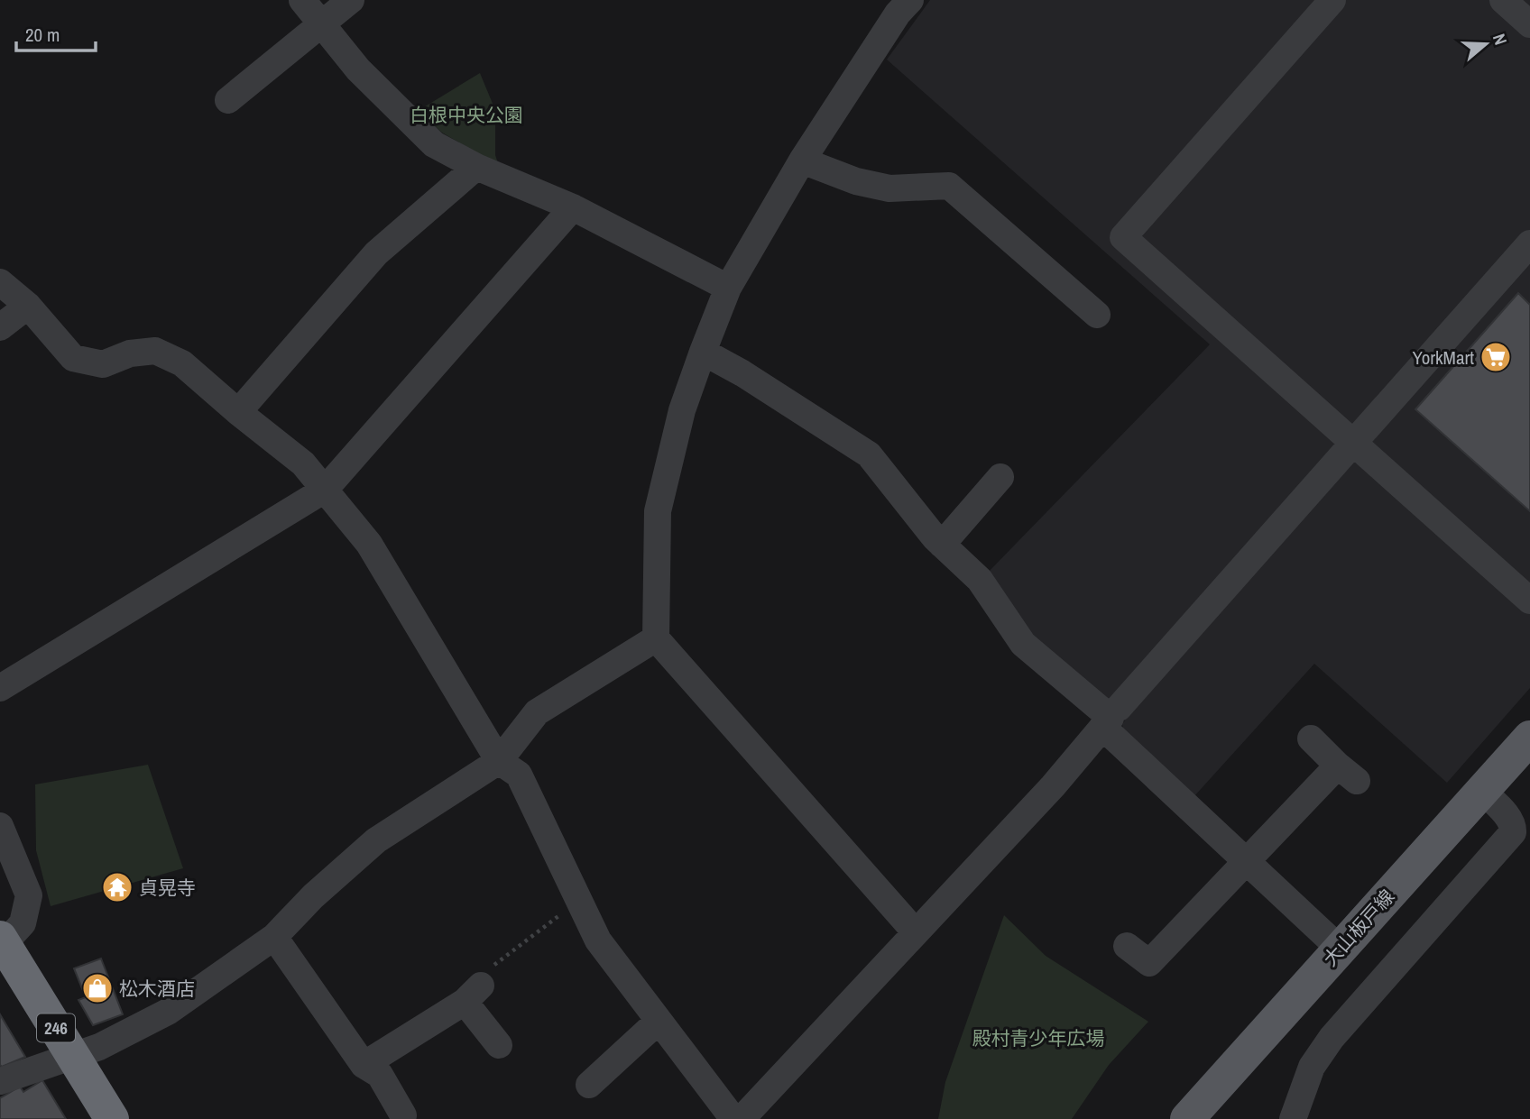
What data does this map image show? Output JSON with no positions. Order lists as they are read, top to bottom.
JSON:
{
  "streets": {
    "highway": ["246"],
    "main road": ["大山板戸線"]
  },
  "parks": ["白根中央公園", "殿村青少年広場"],
  "places": {
    "supermarket": ["YorkMart"],
    "temple": ["貞晃寺"],
    "shop": ["松木酒店"]
  },
  "scale_bar": "20 m",
  "north": "right"
}
